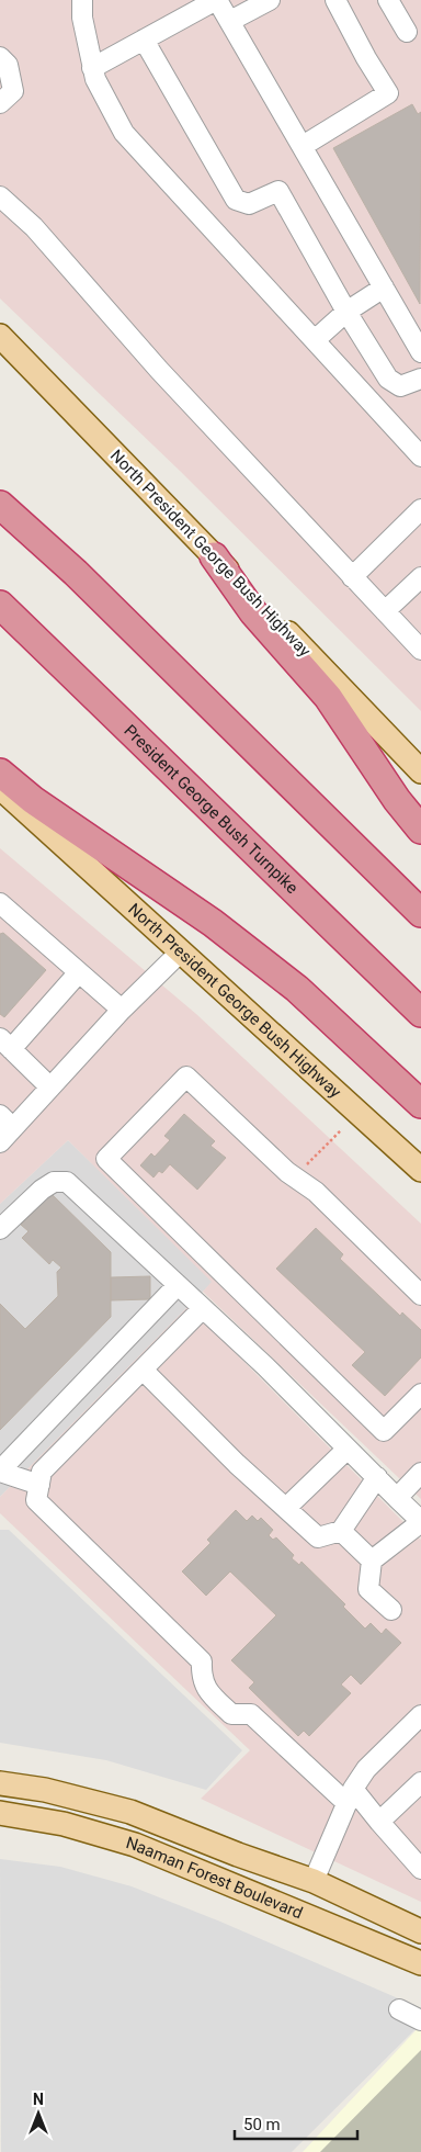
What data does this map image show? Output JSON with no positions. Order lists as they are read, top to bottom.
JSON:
{
  "streets": {
    "highway": ["President George Bush Turnpike"],
    "main road": ["North President George Bush Highway", "Naaman Forest Boulevard"]
  },
  "scale_bar": "50 m",
  "north": "top"
}
